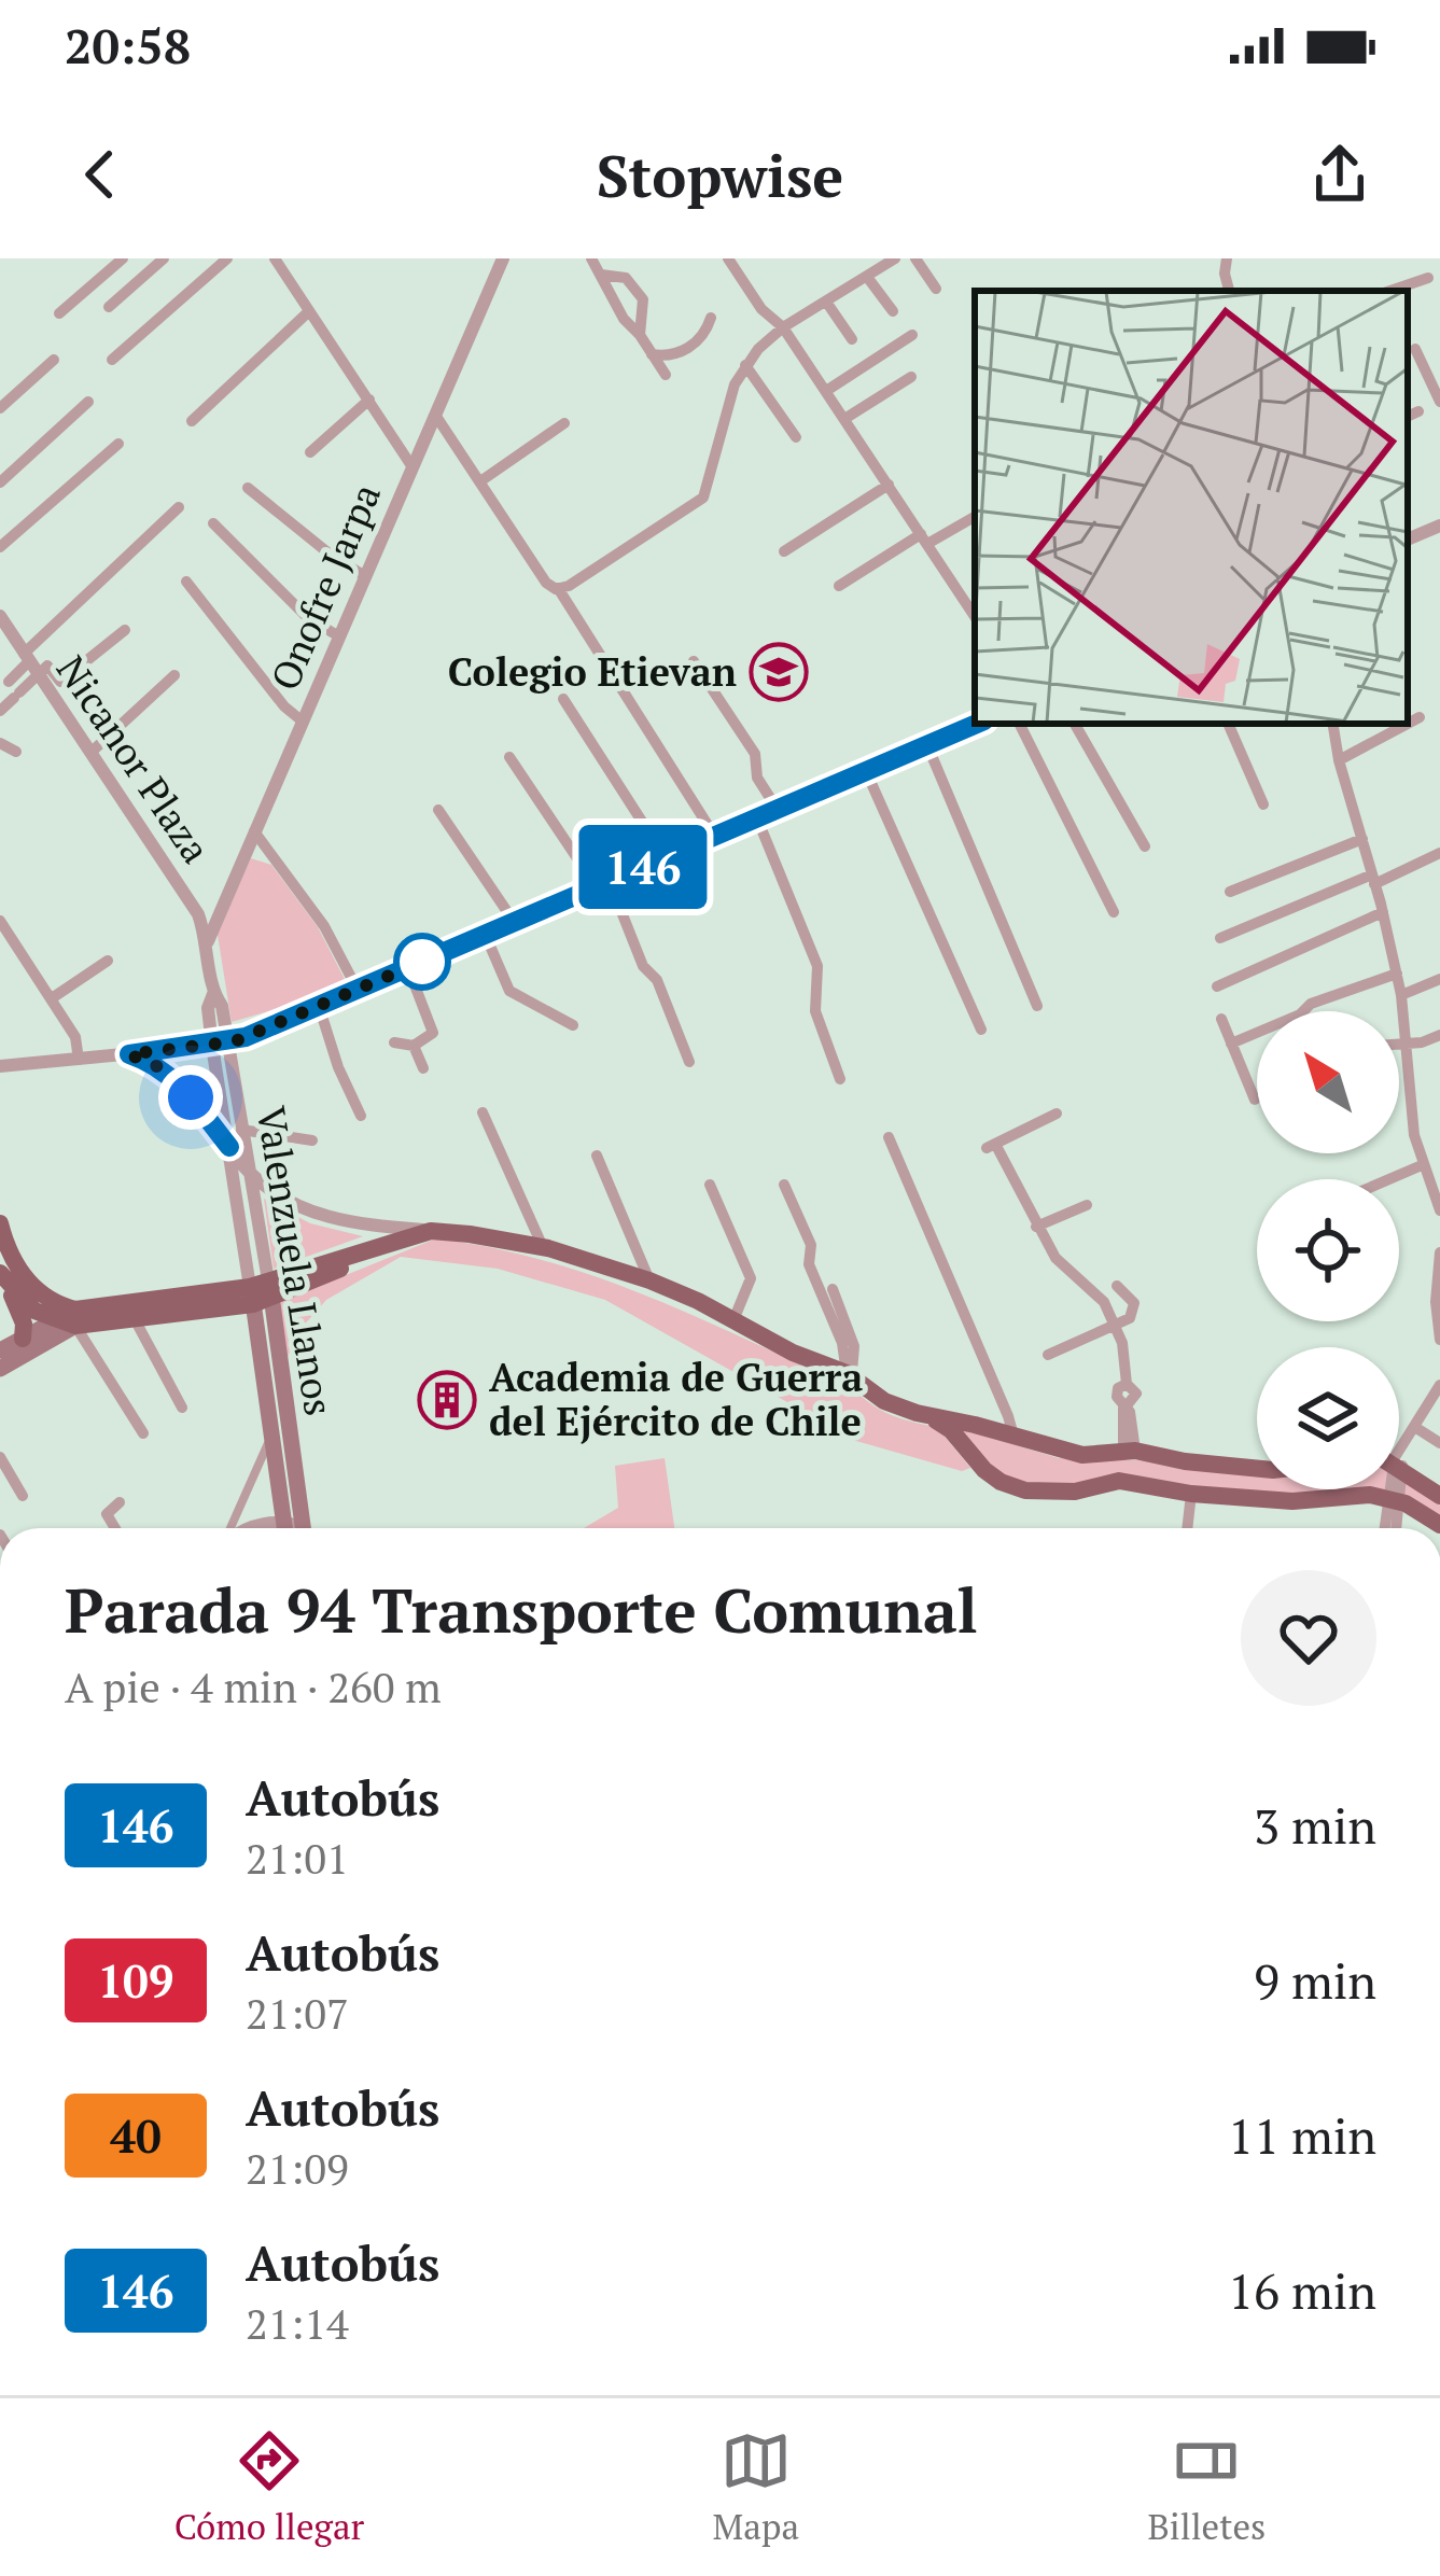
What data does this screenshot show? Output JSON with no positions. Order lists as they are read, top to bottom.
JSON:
{
  "streets": {
    "main road": ["Valenzuela Llanos"],
    "street": ["Onofre Jarpa", "Nicanor Plaza"]
  },
  "crossings": [
    ["Onofre Jarpa", "Nicanor Plaza"],
    ["Onofre Jarpa", "Valenzuela Llanos"],
    ["Nicanor Plaza", "Valenzuela Llanos"]
  ],
  "places": {
    "school or university": ["Colegio Etievan"],
    "building": ["Academia de Guerra del Ejército de Chile"]
  },
  "lines": ["bus line 146"],
  "north": "top left",
  "page": {
    "status": "20:58",
    "header": "Stopwise",
    "on_map": "146",
    "heading": ["Parada 94 Transporte Comunal", "A pie · 4 min · 260 m"],
    "list": [
      {
        "mark": "146",
        "name": "Autobús",
        "note": "21:01",
        "value": "3 min"
      },
      {
        "mark": "109",
        "name": "Autobús",
        "note": "21:07",
        "value": "9 min"
      },
      {
        "mark": "40",
        "name": "Autobús",
        "note": "21:09",
        "value": "11 min"
      },
      {
        "mark": "146",
        "name": "Autobús",
        "note": "21:14",
        "value": "16 min"
      }
    ],
    "tabs": ["Cómo llegar", "Mapa", "Billetes"]
  }
}
